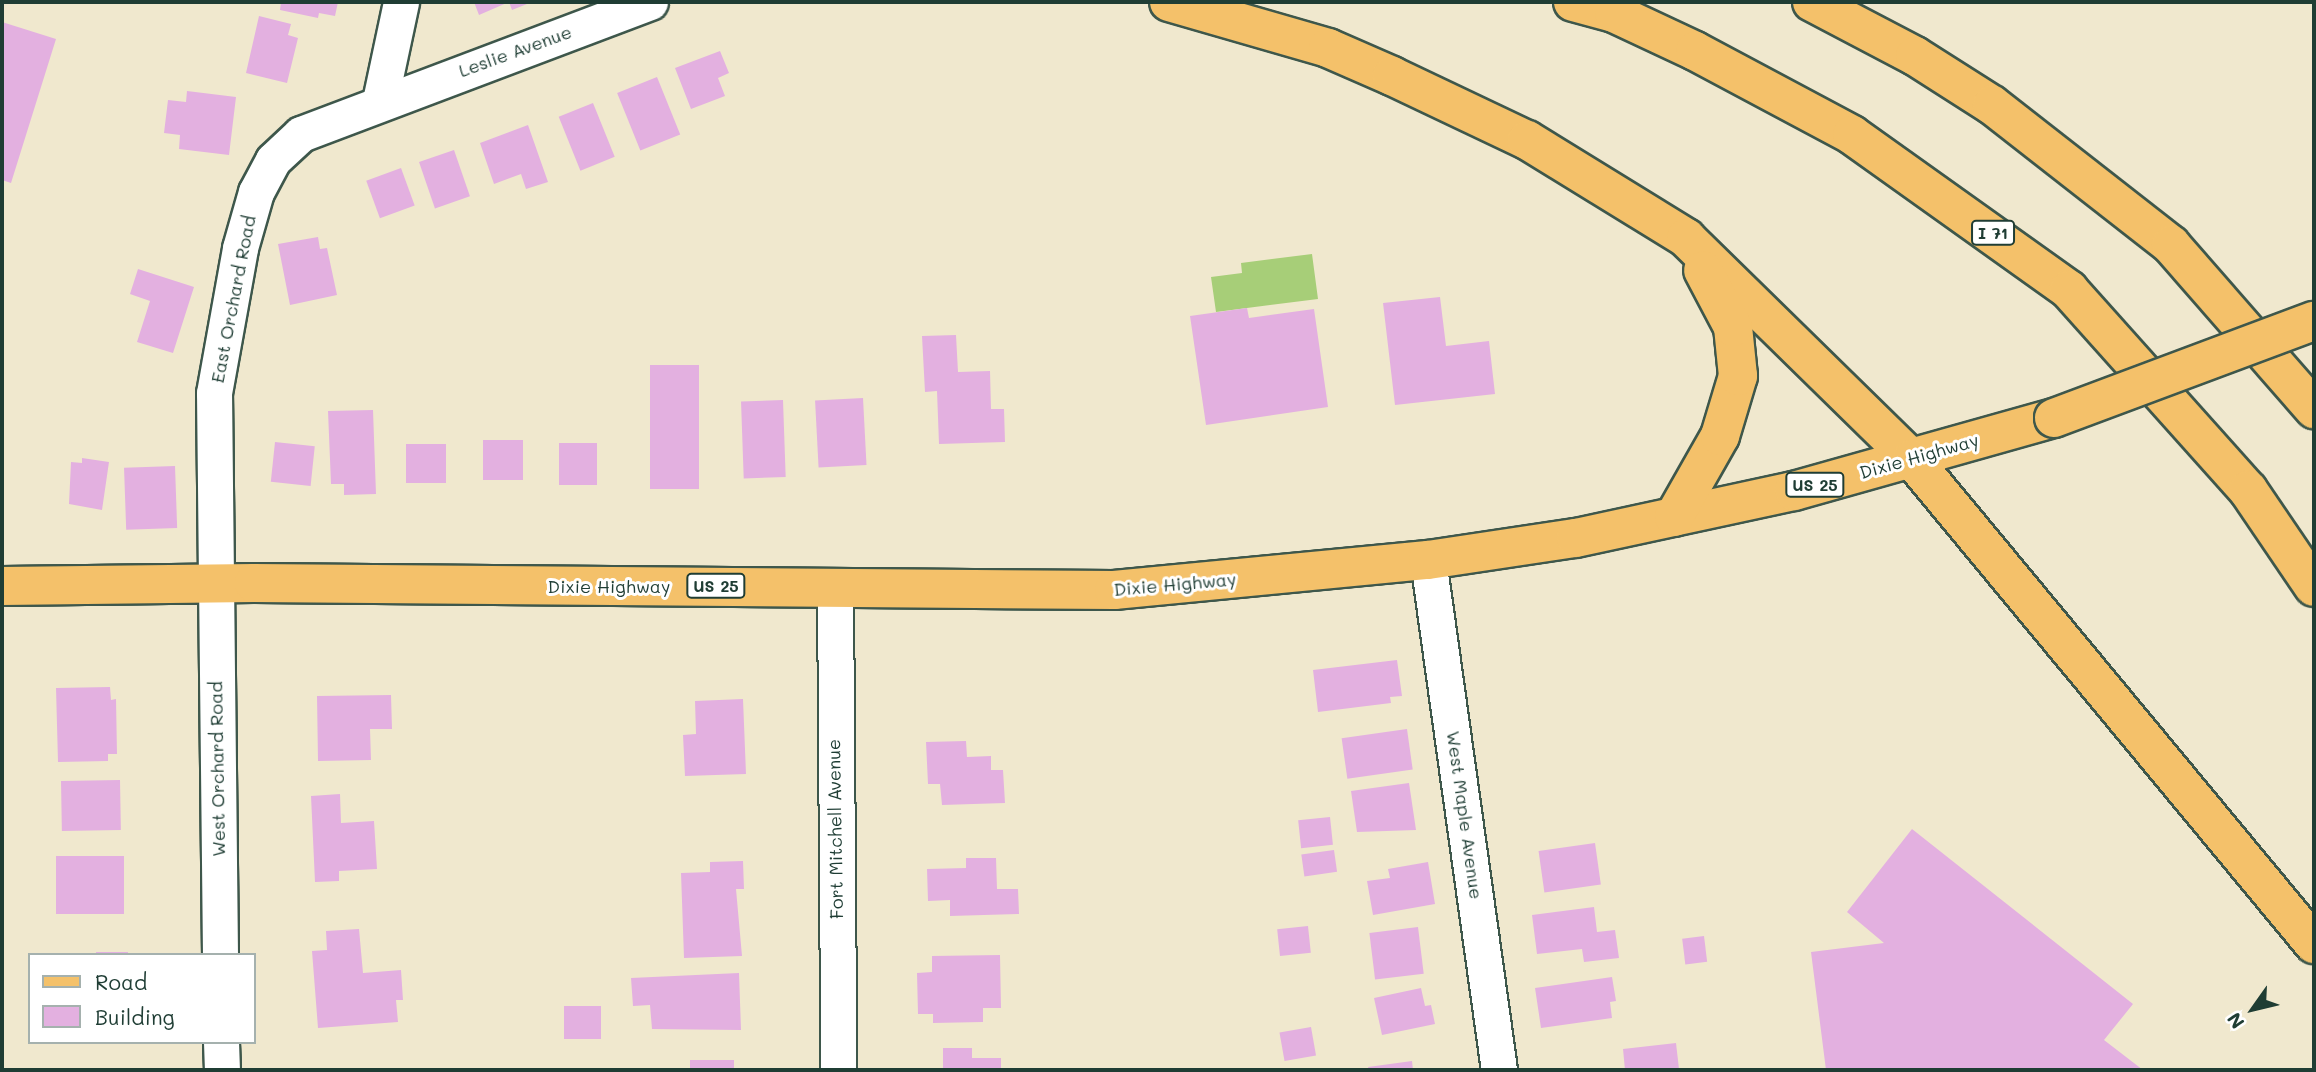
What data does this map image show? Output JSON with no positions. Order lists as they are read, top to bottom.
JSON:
{
  "streets": {
    "main road": ["I 71", "Dixie Highway", "US 25"],
    "street": [
      "Leslie Avenue",
      "East Orchard Road",
      "West Orchard Road",
      "West Maple Avenue",
      "Fort Mitchell Avenue"
    ]
  },
  "crossings": [
    ["Leslie Avenue", "East Orchard Road"],
    ["East Orchard Road", "Dixie Highway"],
    ["East Orchard Road", "West Orchard Road"],
    ["Dixie Highway", "West Orchard Road"],
    ["Dixie Highway", "West Maple Avenue"],
    ["Dixie Highway", "Fort Mitchell Avenue"]
  ],
  "legend": ["Road", "Building"],
  "north": "bottom left"
}
